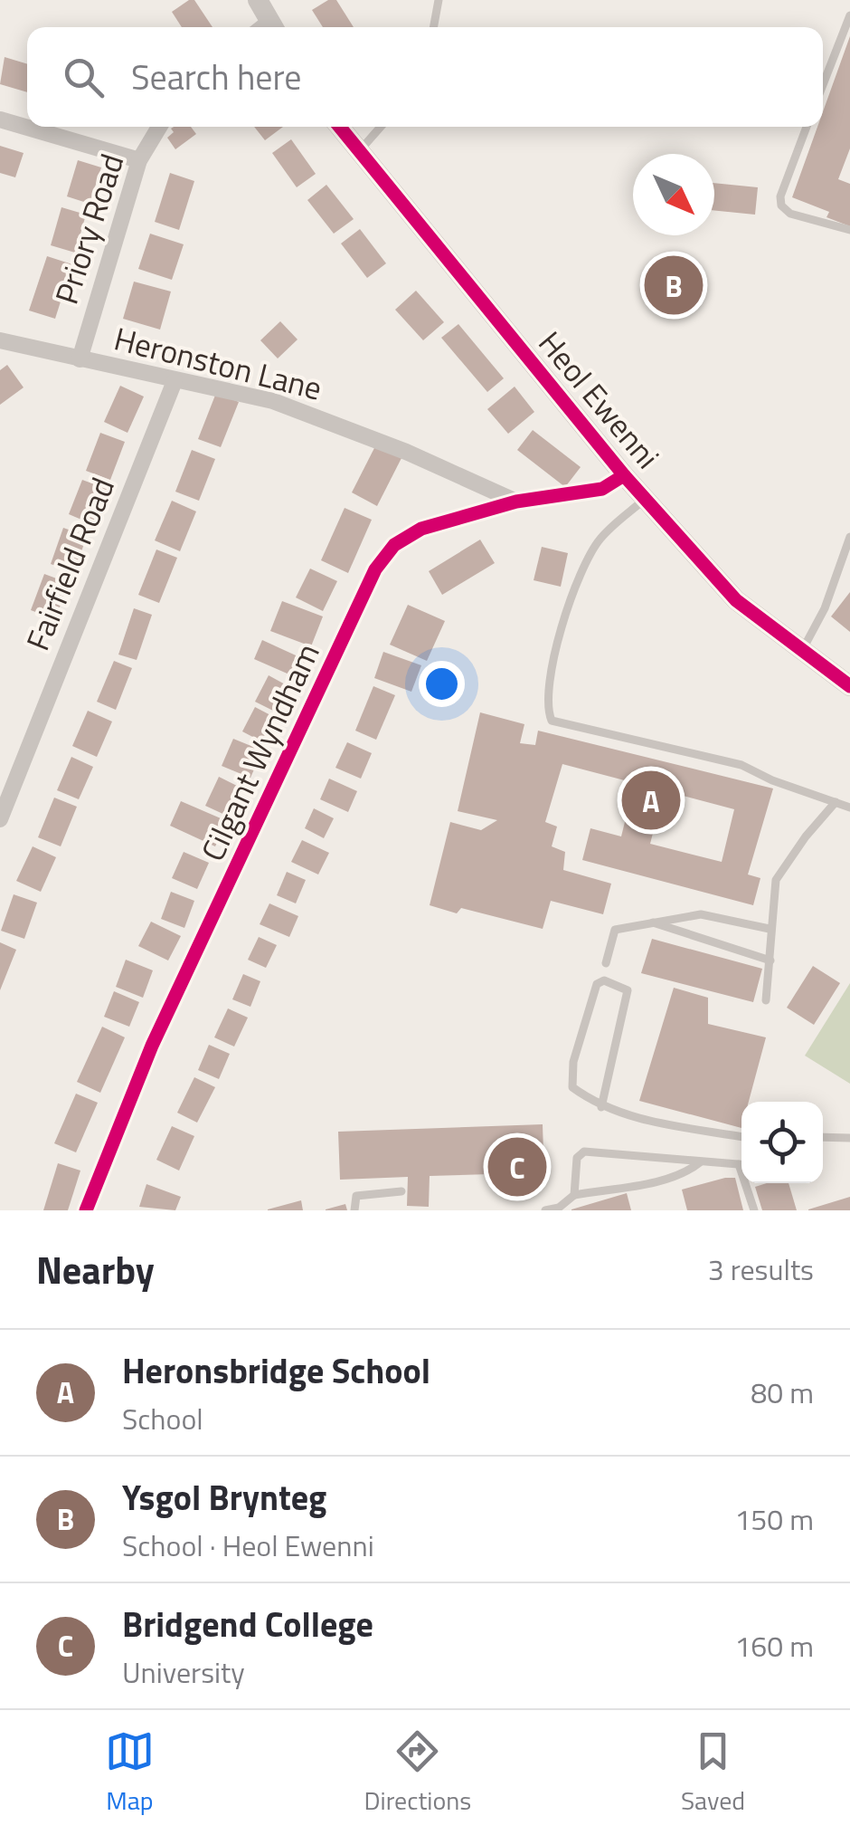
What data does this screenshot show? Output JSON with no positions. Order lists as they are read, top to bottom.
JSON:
{
  "streets": {
    "street": [
      "Priory Road",
      "Heronston Lane",
      "Heol Ewenni",
      "Fairfield Road",
      "Cilgant Wyndham"
    ]
  },
  "crossings": [
    ["Priory Road", "Heronston Lane"],
    ["Heronston Lane", "Fairfield Road"],
    ["Heronston Lane", "Cilgant Wyndham"],
    ["Heol Ewenni", "Cilgant Wyndham"]
  ],
  "north": "bottom right",
  "page": {
    "search": "Search here",
    "pins": ["B", "A", "C"],
    "heading": ["Nearby", "3 results"],
    "list": [
      {
        "mark": "A",
        "name": "Heronsbridge School",
        "note": "School",
        "value": "80 m"
      },
      {
        "mark": "B",
        "name": "Ysgol Brynteg",
        "note": "School · Heol Ewenni",
        "value": "150 m"
      },
      {
        "mark": "C",
        "name": "Bridgend College",
        "note": "University",
        "value": "160 m"
      }
    ],
    "nav": ["Map", "Directions", "Saved"]
  }
}
